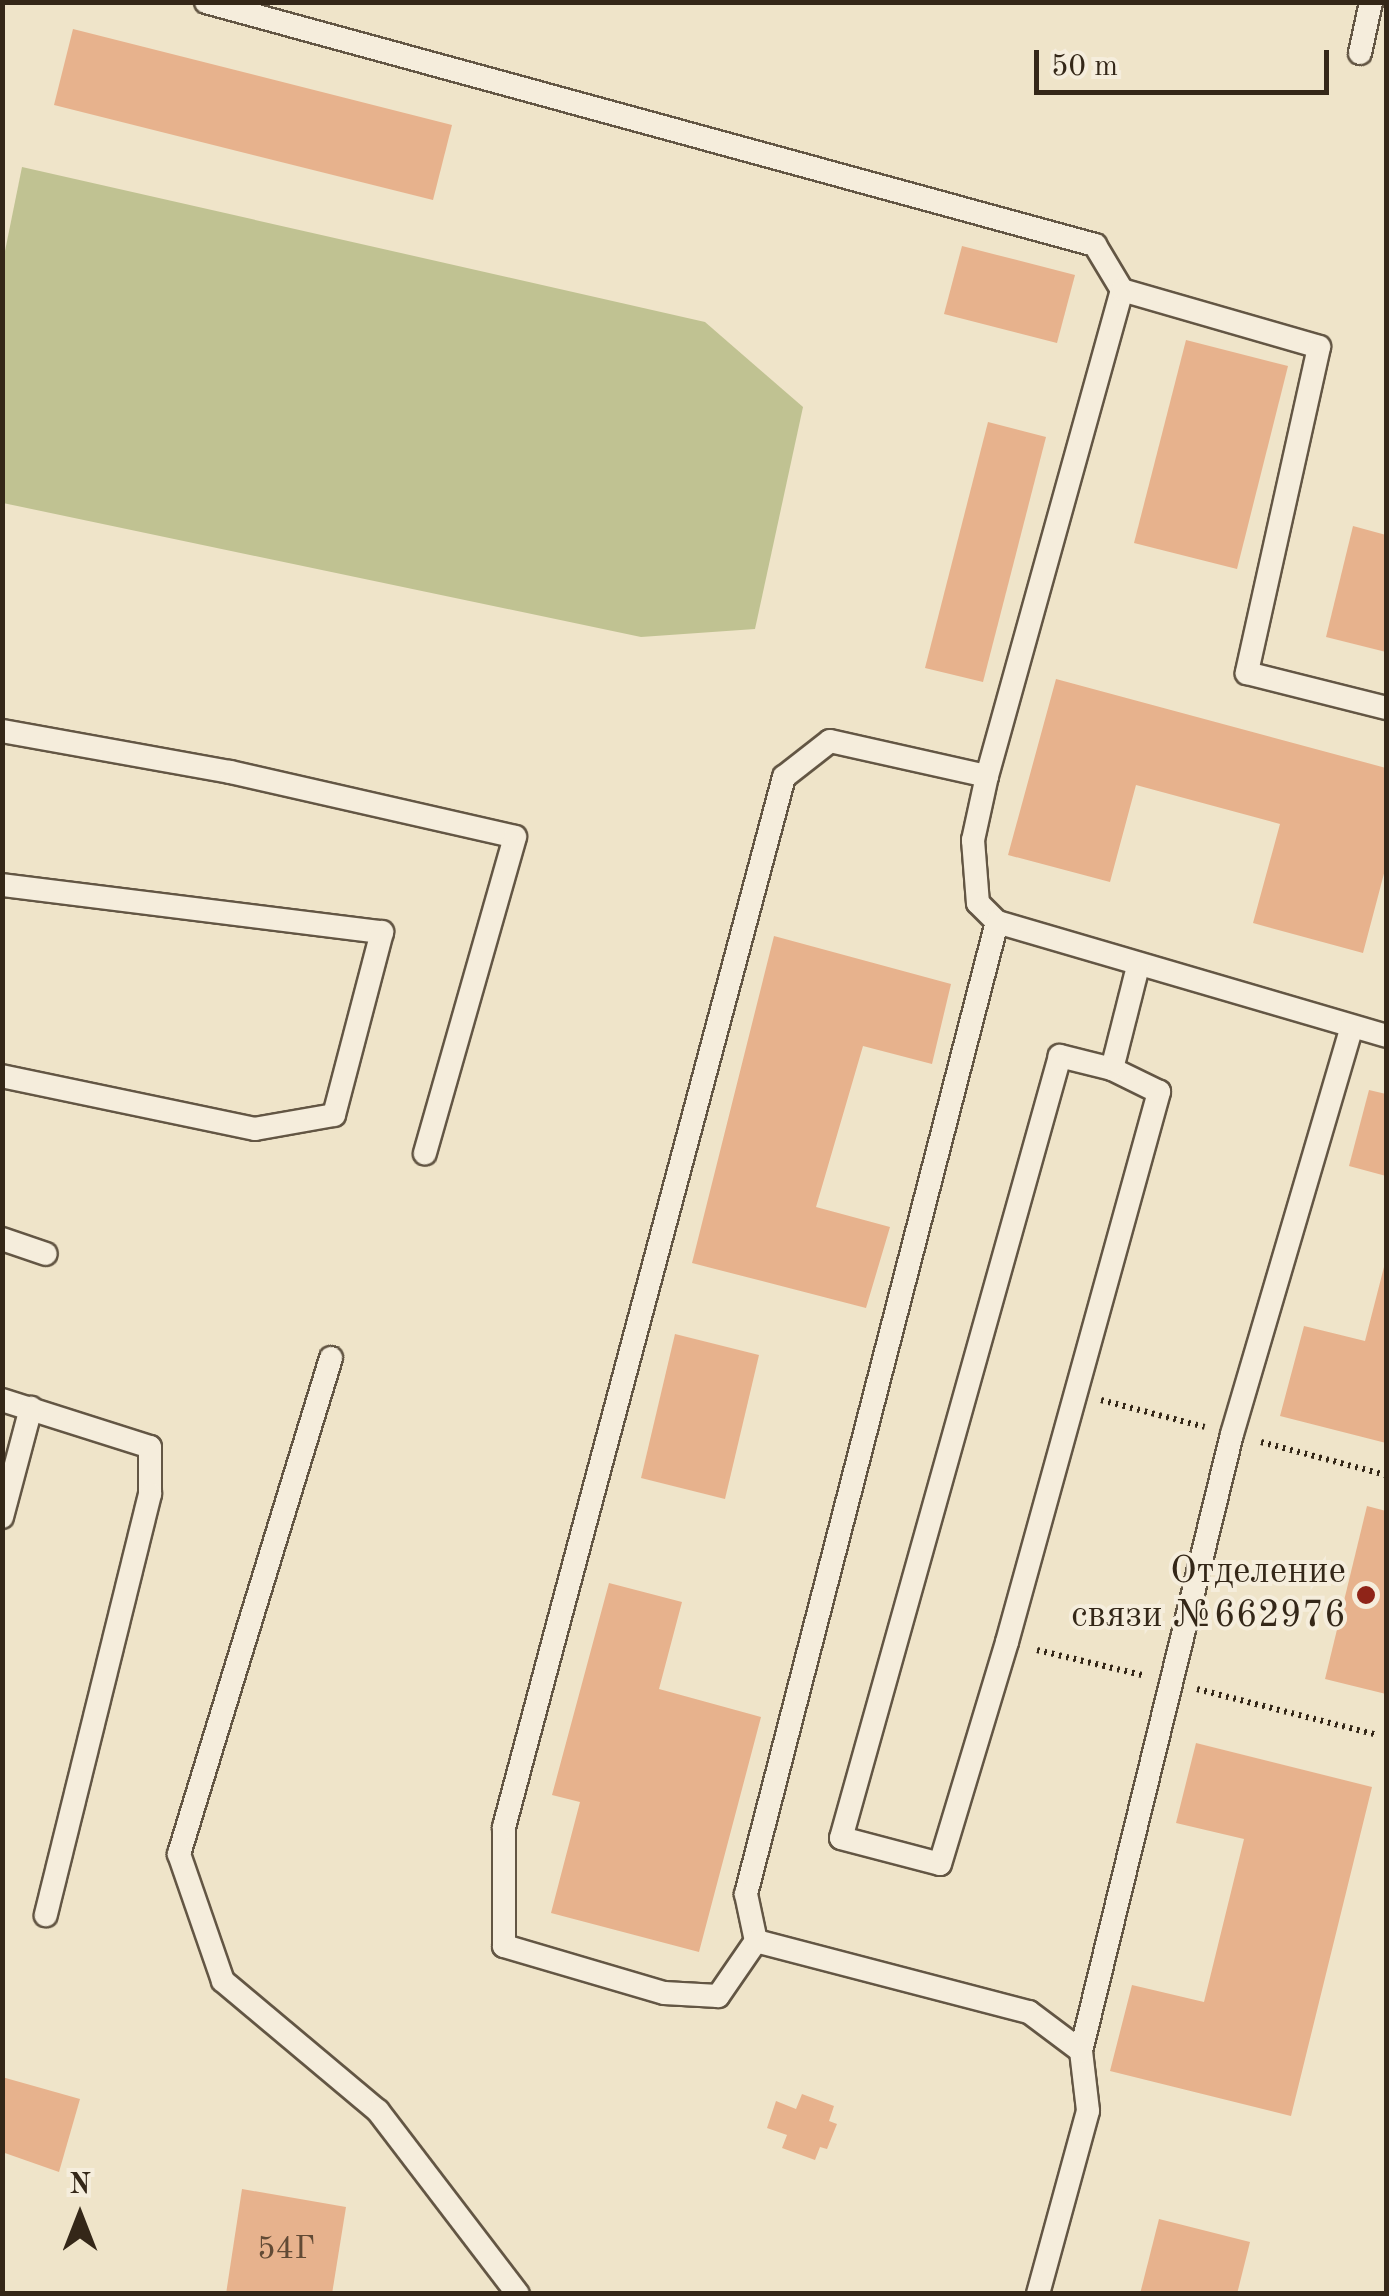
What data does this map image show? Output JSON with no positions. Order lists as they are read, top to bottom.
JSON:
{
  "places": ["Отделение связи №662976"],
  "house_numbers": ["54Г"],
  "scale_bar": "50 m",
  "north": "top"
}
